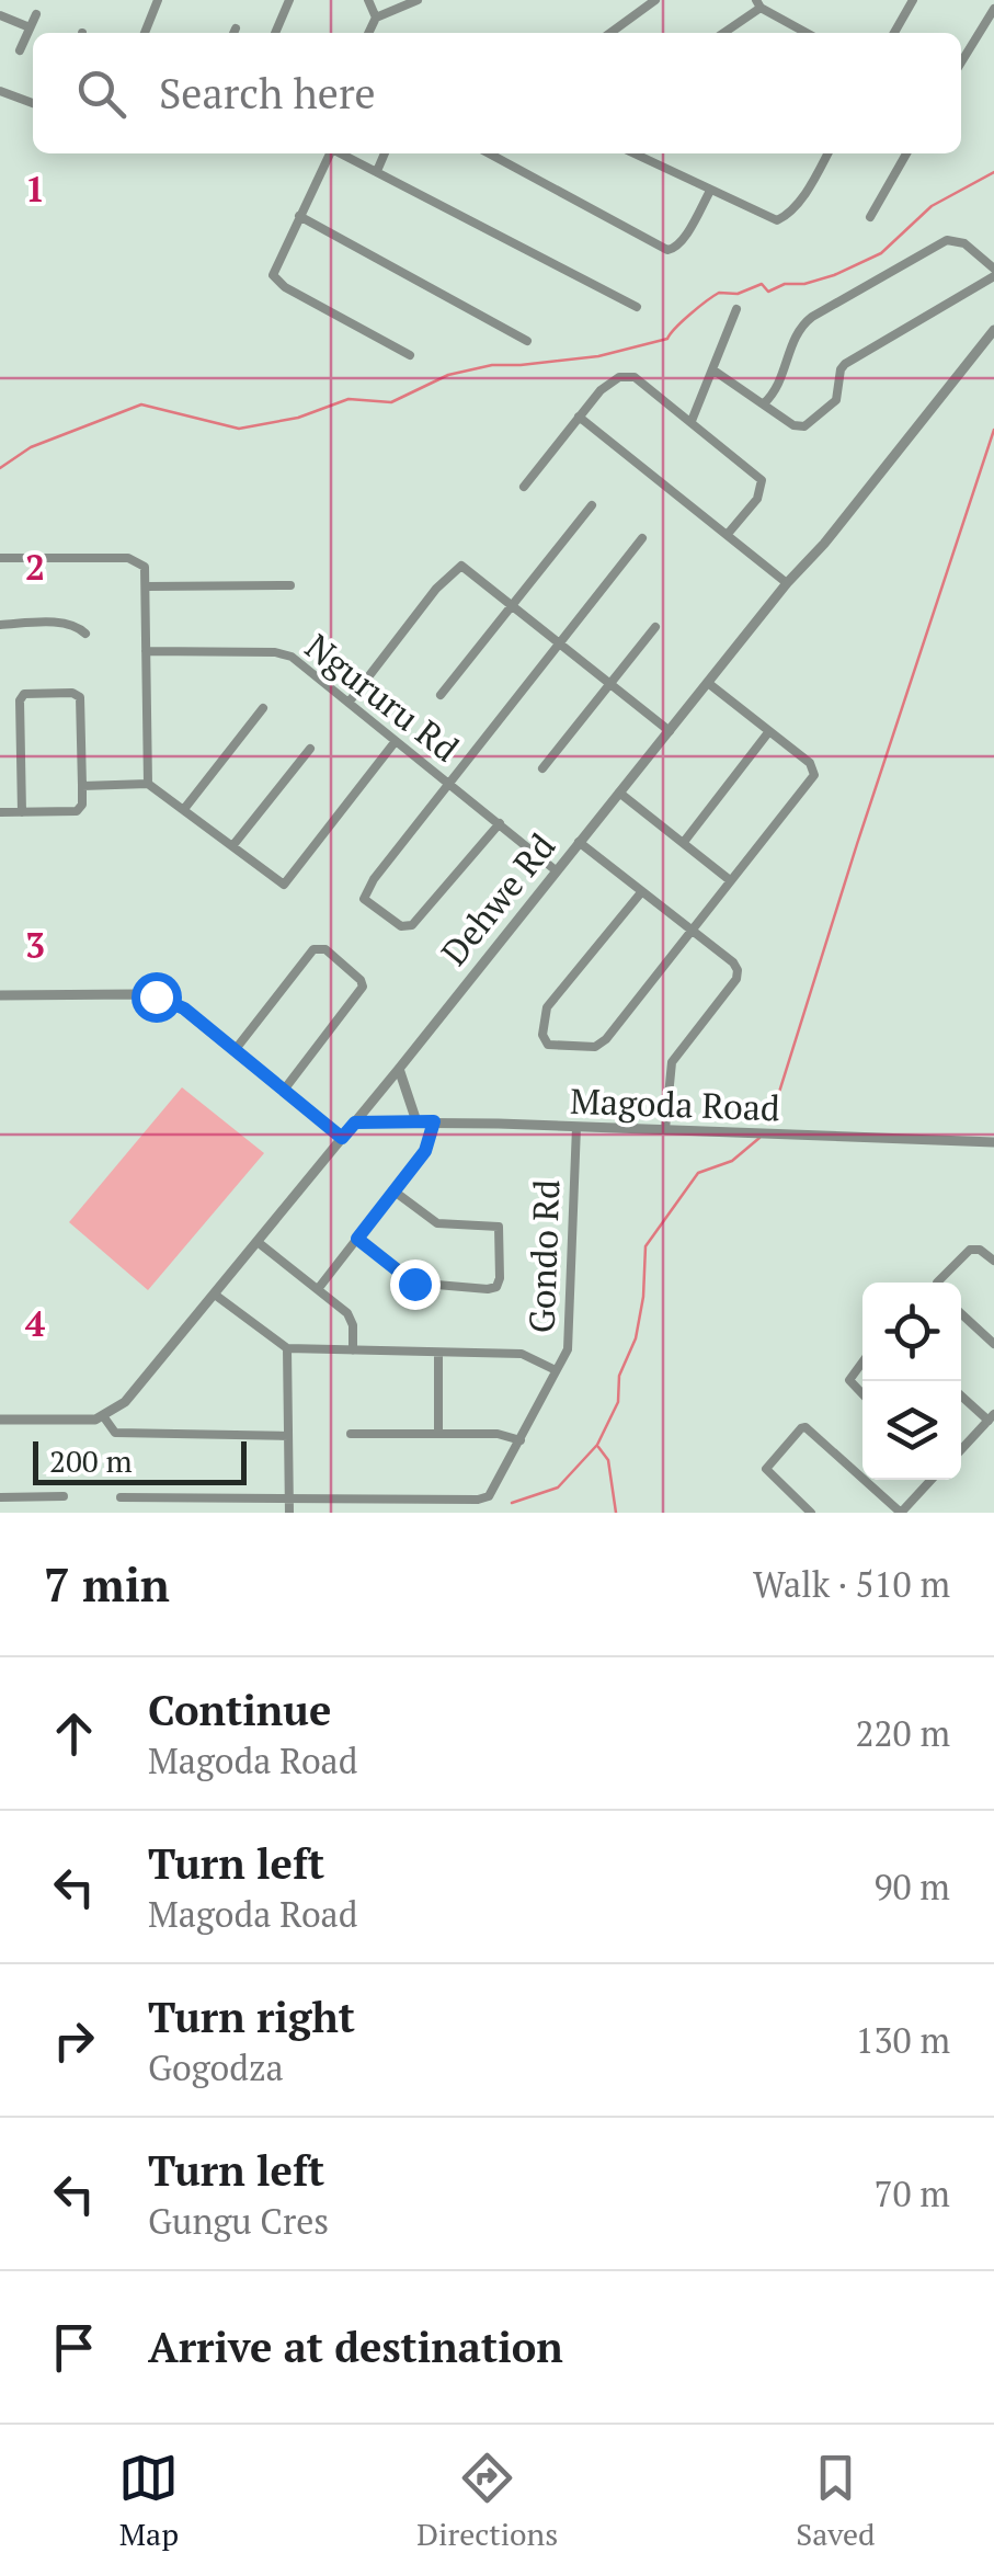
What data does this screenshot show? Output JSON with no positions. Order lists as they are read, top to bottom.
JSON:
{
  "streets": {
    "street": [
      "Ngururu Rd",
      "Dehwe Rd",
      "Magoda Road",
      "Gondo Rd"
    ]
  },
  "crossings": [
    ["Ngururu Rd", "Dehwe Rd"],
    ["Dehwe Rd", "Magoda Road"],
    ["Magoda Road", "Gondo Rd"]
  ],
  "scale_bar": "200 m",
  "page": {
    "search": "Search here",
    "scale": "200 m",
    "heading": ["7 min", "Walk · 510 m"],
    "list": [
      ["Continue", "Magoda Road", "220 m"],
      ["Turn left", "Magoda Road", "90 m"],
      ["Turn right", "Gogodza", "130 m"],
      ["Turn left", "Gungu Cres", "70 m"],
      "Arrive at destination"
    ],
    "nav": ["Map", "Directions", "Saved"]
  },
  "grid": {
    "rows": [
      "1",
      "2",
      "3",
      "4"
    ]
  }
}
